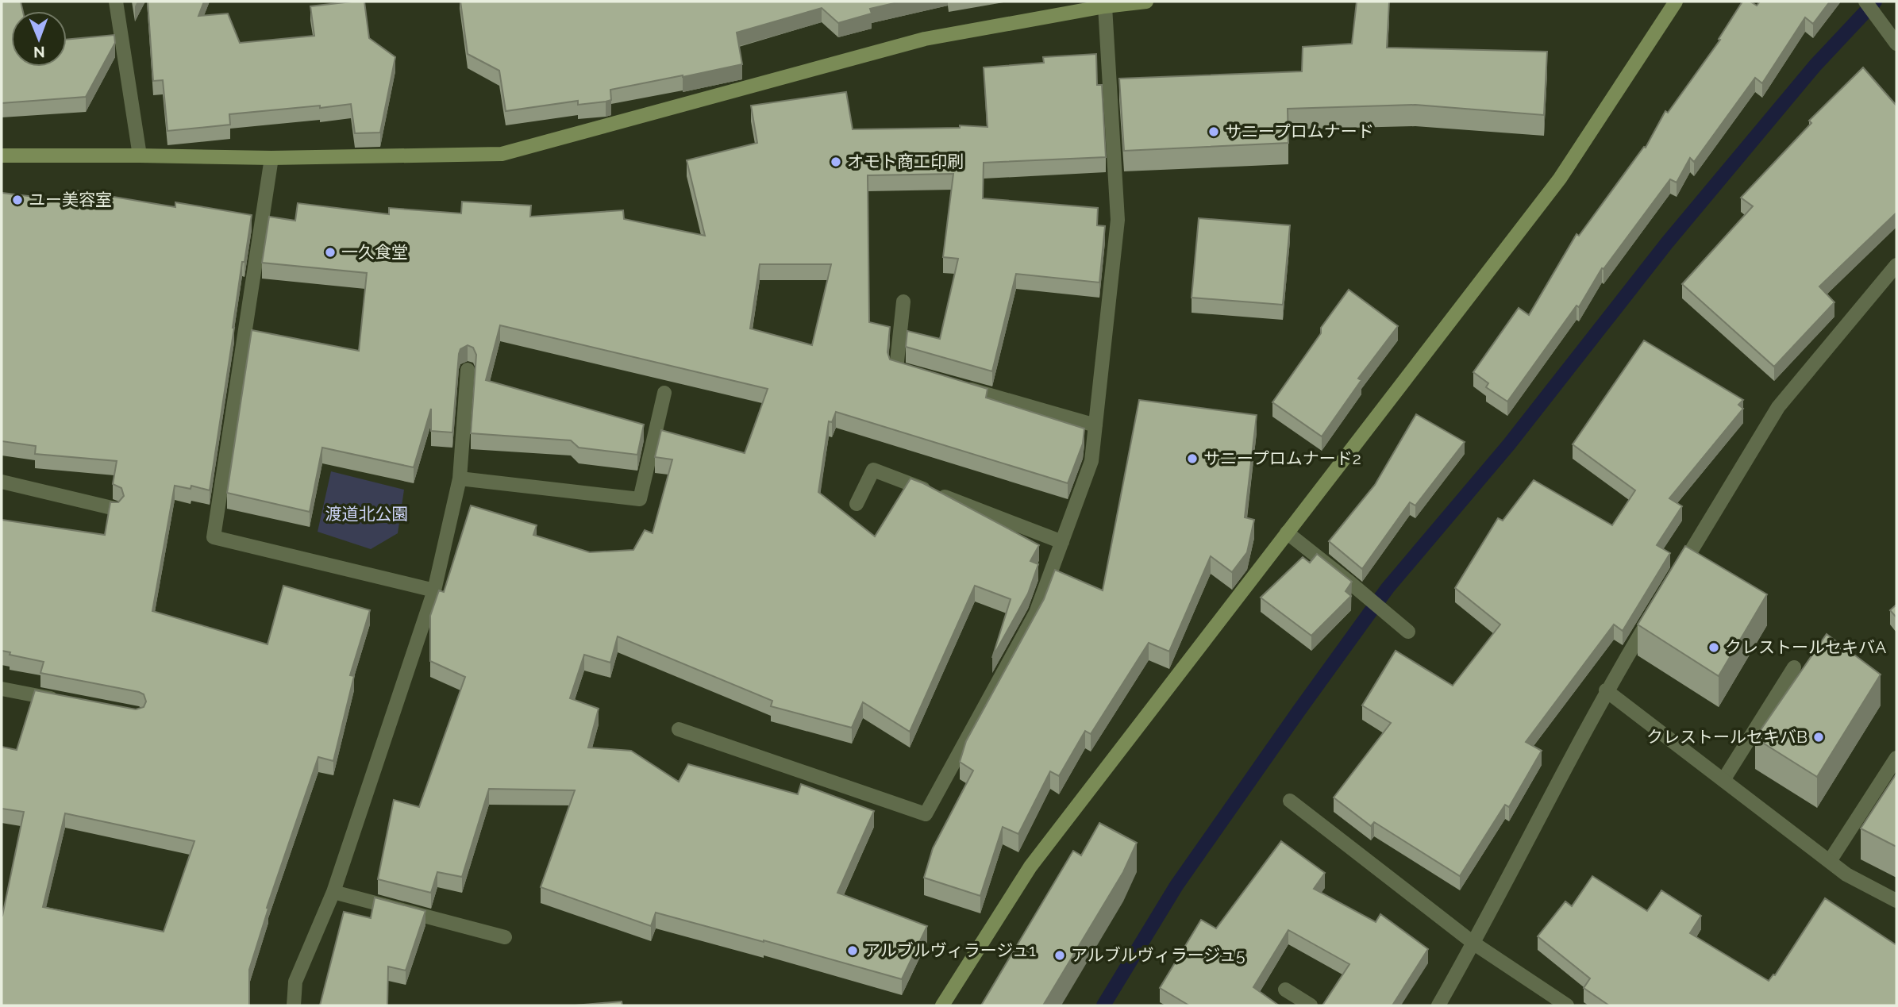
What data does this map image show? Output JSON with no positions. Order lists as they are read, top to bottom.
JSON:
{
  "parks": ["渡道北公園"],
  "places": [
    "サニープロムナード",
    "オモト商工印刷",
    "ユー美容室",
    "一久食堂",
    "サニープロムナード2",
    "クレストールセキバA",
    "クレストールセキバB",
    "アルブルヴィラージュ1",
    "アルブルヴィラージュ5"
  ],
  "north": "bottom"
}
